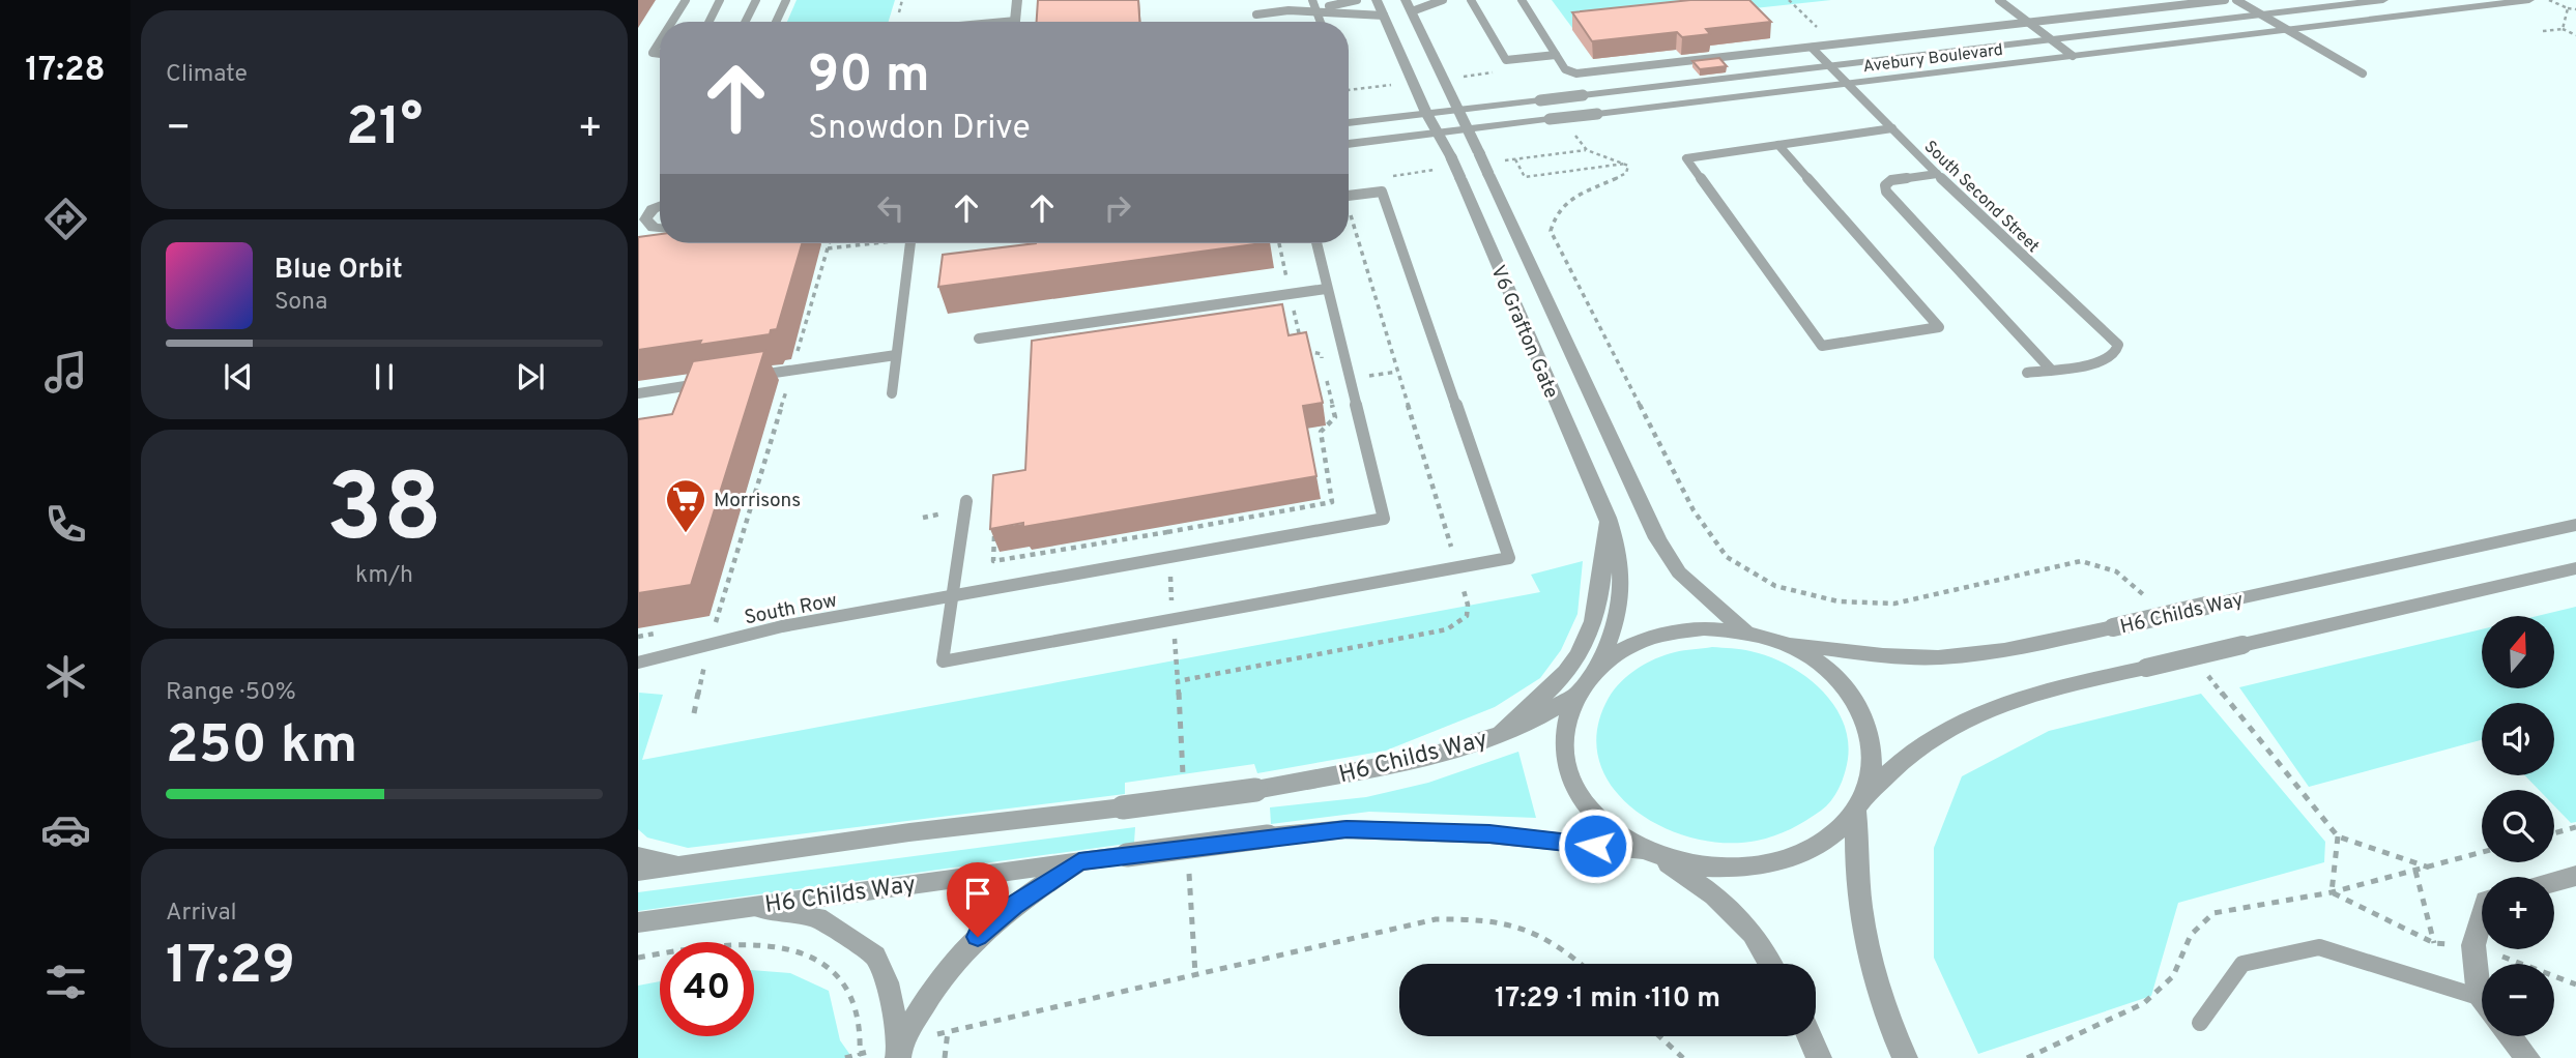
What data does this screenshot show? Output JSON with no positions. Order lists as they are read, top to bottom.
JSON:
{
  "streets": {
    "street": ["Avebury Boulevard", "V6 Grafton Gate", "H6 Childs Way"],
    "lane": ["South Second Street", "South Row"]
  },
  "crossings": [
    ["Avebury Boulevard", "South Second Street"],
    ["Avebury Boulevard", "V6 Grafton Gate"]
  ],
  "places": {
    "supermarket": ["Morrisons"]
  },
  "north": "top",
  "page": {
    "tabs": "17:28",
    "tile": [
      "Climate",
      ["38", "km/h"],
      ["Range · 50%", "250 km"],
      ["Arrival", "17:29"]
    ],
    "turn": ["90 m", "Snowdon Drive"],
    "heat": ["−", "21°", "+"],
    "song": ["Blue Orbit", "Sona"],
    "map_buttons": ["+", "−"],
    "limit": "40",
    "trip": "17:29 · 1 min · 110 m"
  }
}
